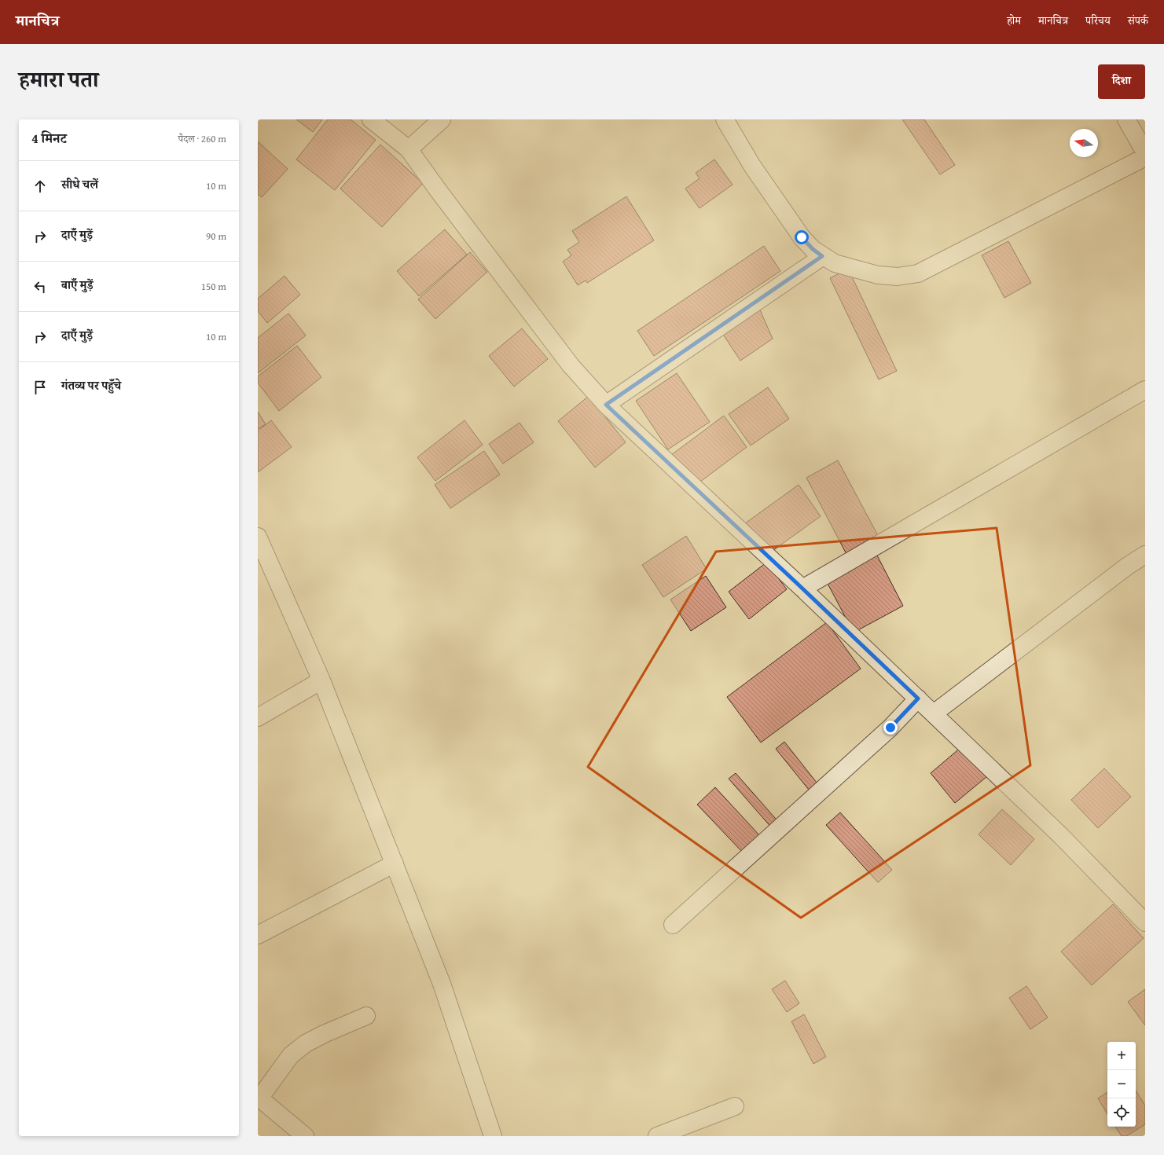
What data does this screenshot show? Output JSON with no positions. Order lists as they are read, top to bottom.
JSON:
{
  "north": "left",
  "page": {
    "header": "मानचित्र",
    "nav": [
      "होम",
      "मानचित्र",
      "परिचय",
      "संपर्क"
    ],
    "title": "हमारा पता",
    "buttons": "दिशा",
    "heading": ["4 मिनट", "पैदल · 260 m"],
    "list": [
      ["सीधे चलें", "10 m"],
      ["दाएँ मुड़ें", "90 m"],
      ["बाएँ मुड़ें", "150 m"],
      ["दाएँ मुड़ें", "10 m"],
      "गंतव्य पर पहुँचे"
    ],
    "map_buttons": ["+", "−"]
  }
}
